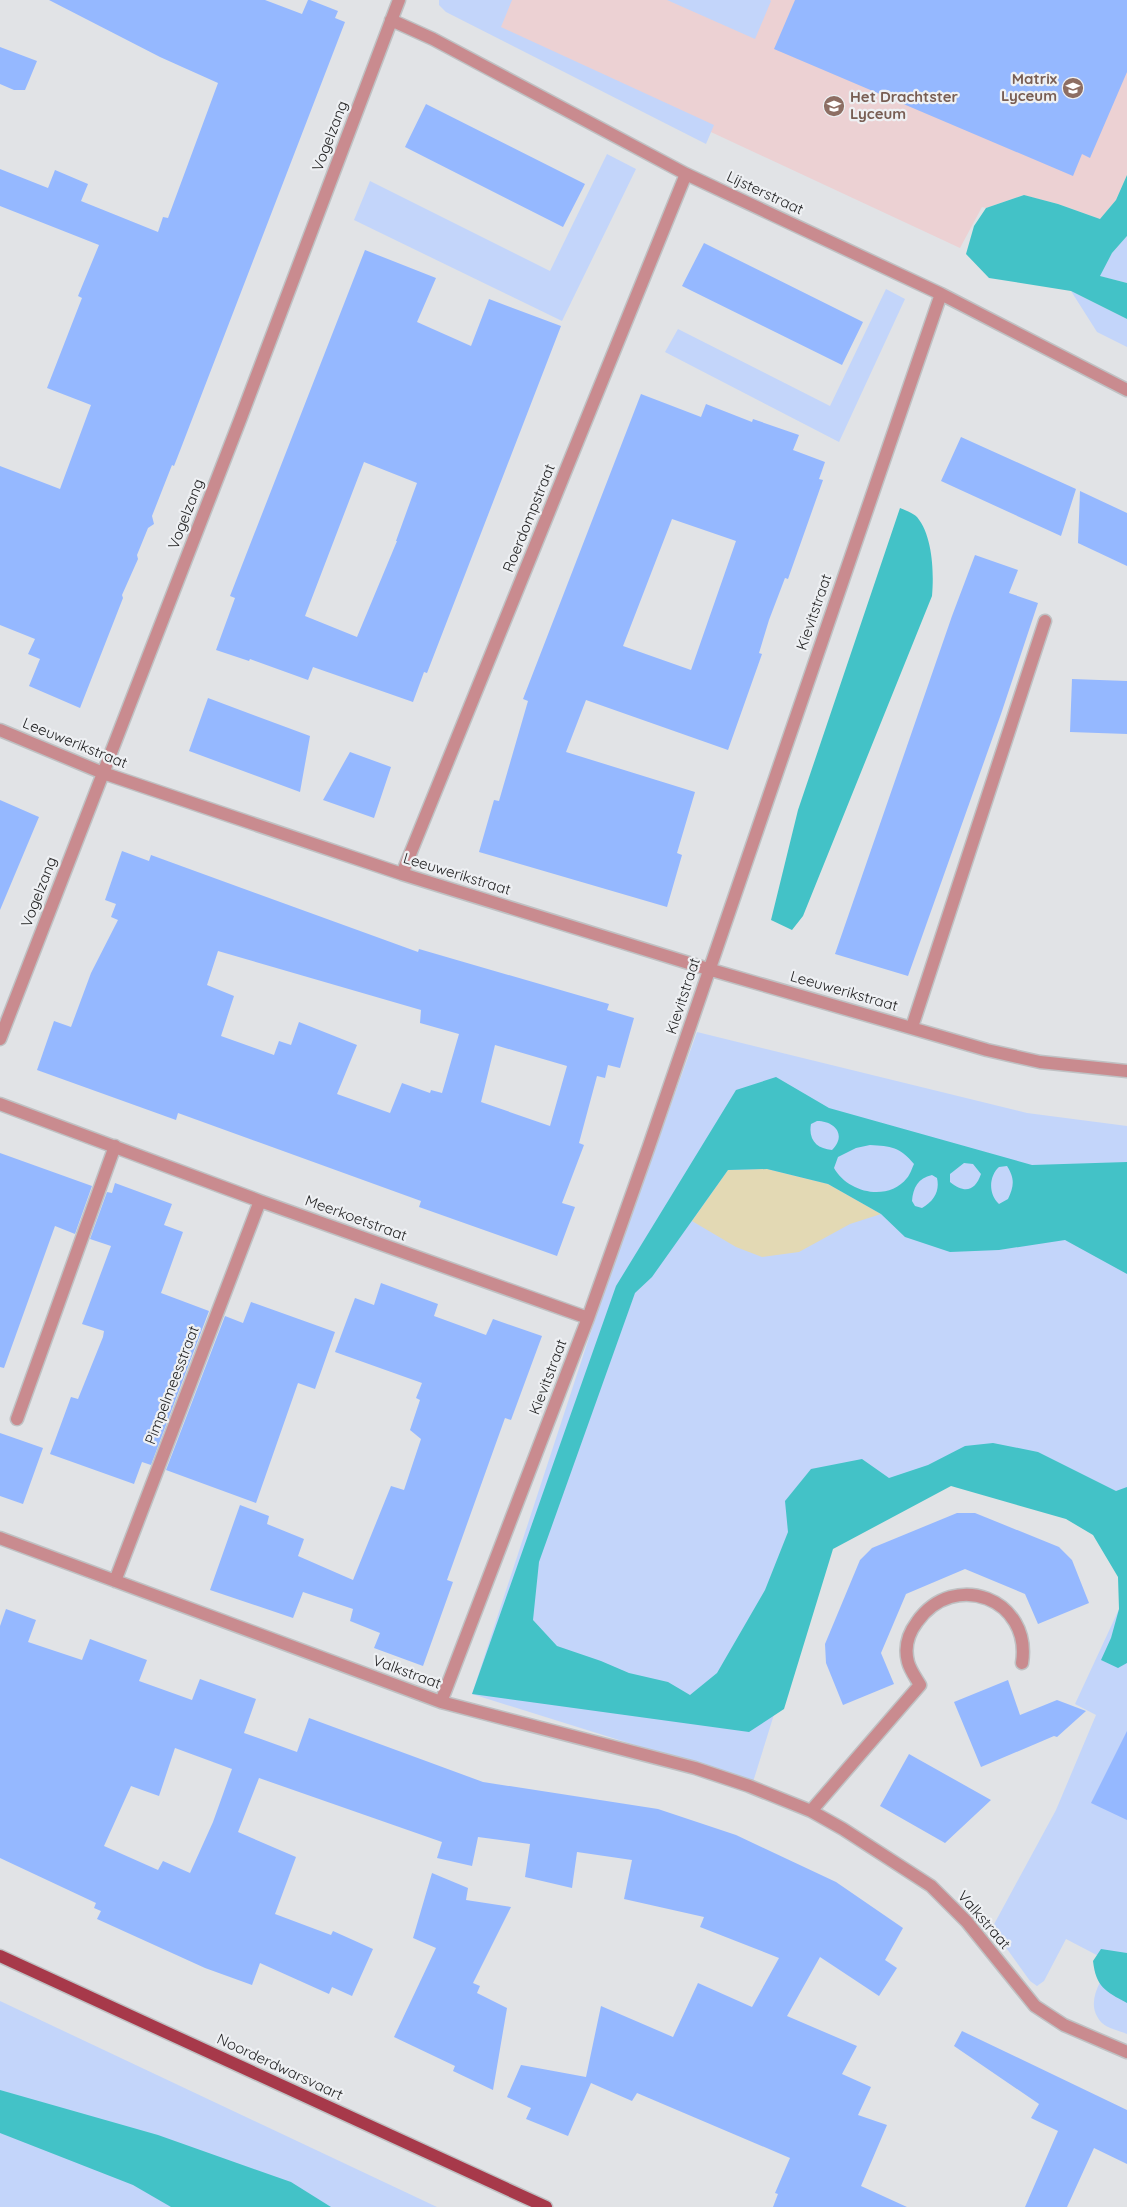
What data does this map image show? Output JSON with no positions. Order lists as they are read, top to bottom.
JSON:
{
  "streets": {
    "main road": ["Noorderdwarsvaart"],
    "street": [
      "Vogelzang",
      "Lijsterstraat",
      "Roerdompstraat",
      "Kievitstraat",
      "Leeuwerikstraat",
      "Meerkoetstraat",
      "Pimpelmeesstraat",
      "Valkstraat"
    ]
  },
  "crossings": [
    ["Vogelzang", "Lijsterstraat"],
    ["Vogelzang", "Leeuwerikstraat"],
    ["Lijsterstraat", "Roerdompstraat"],
    ["Lijsterstraat", "Kievitstraat"],
    ["Roerdompstraat", "Leeuwerikstraat"],
    ["Kievitstraat", "Leeuwerikstraat"],
    ["Kievitstraat", "Meerkoetstraat"],
    ["Kievitstraat", "Valkstraat"],
    ["Meerkoetstraat", "Pimpelmeesstraat"],
    ["Pimpelmeesstraat", "Valkstraat"]
  ],
  "places": {
    "school or university": ["Matrix Lyceum", "Het Drachtster Lyceum"]
  }
}
